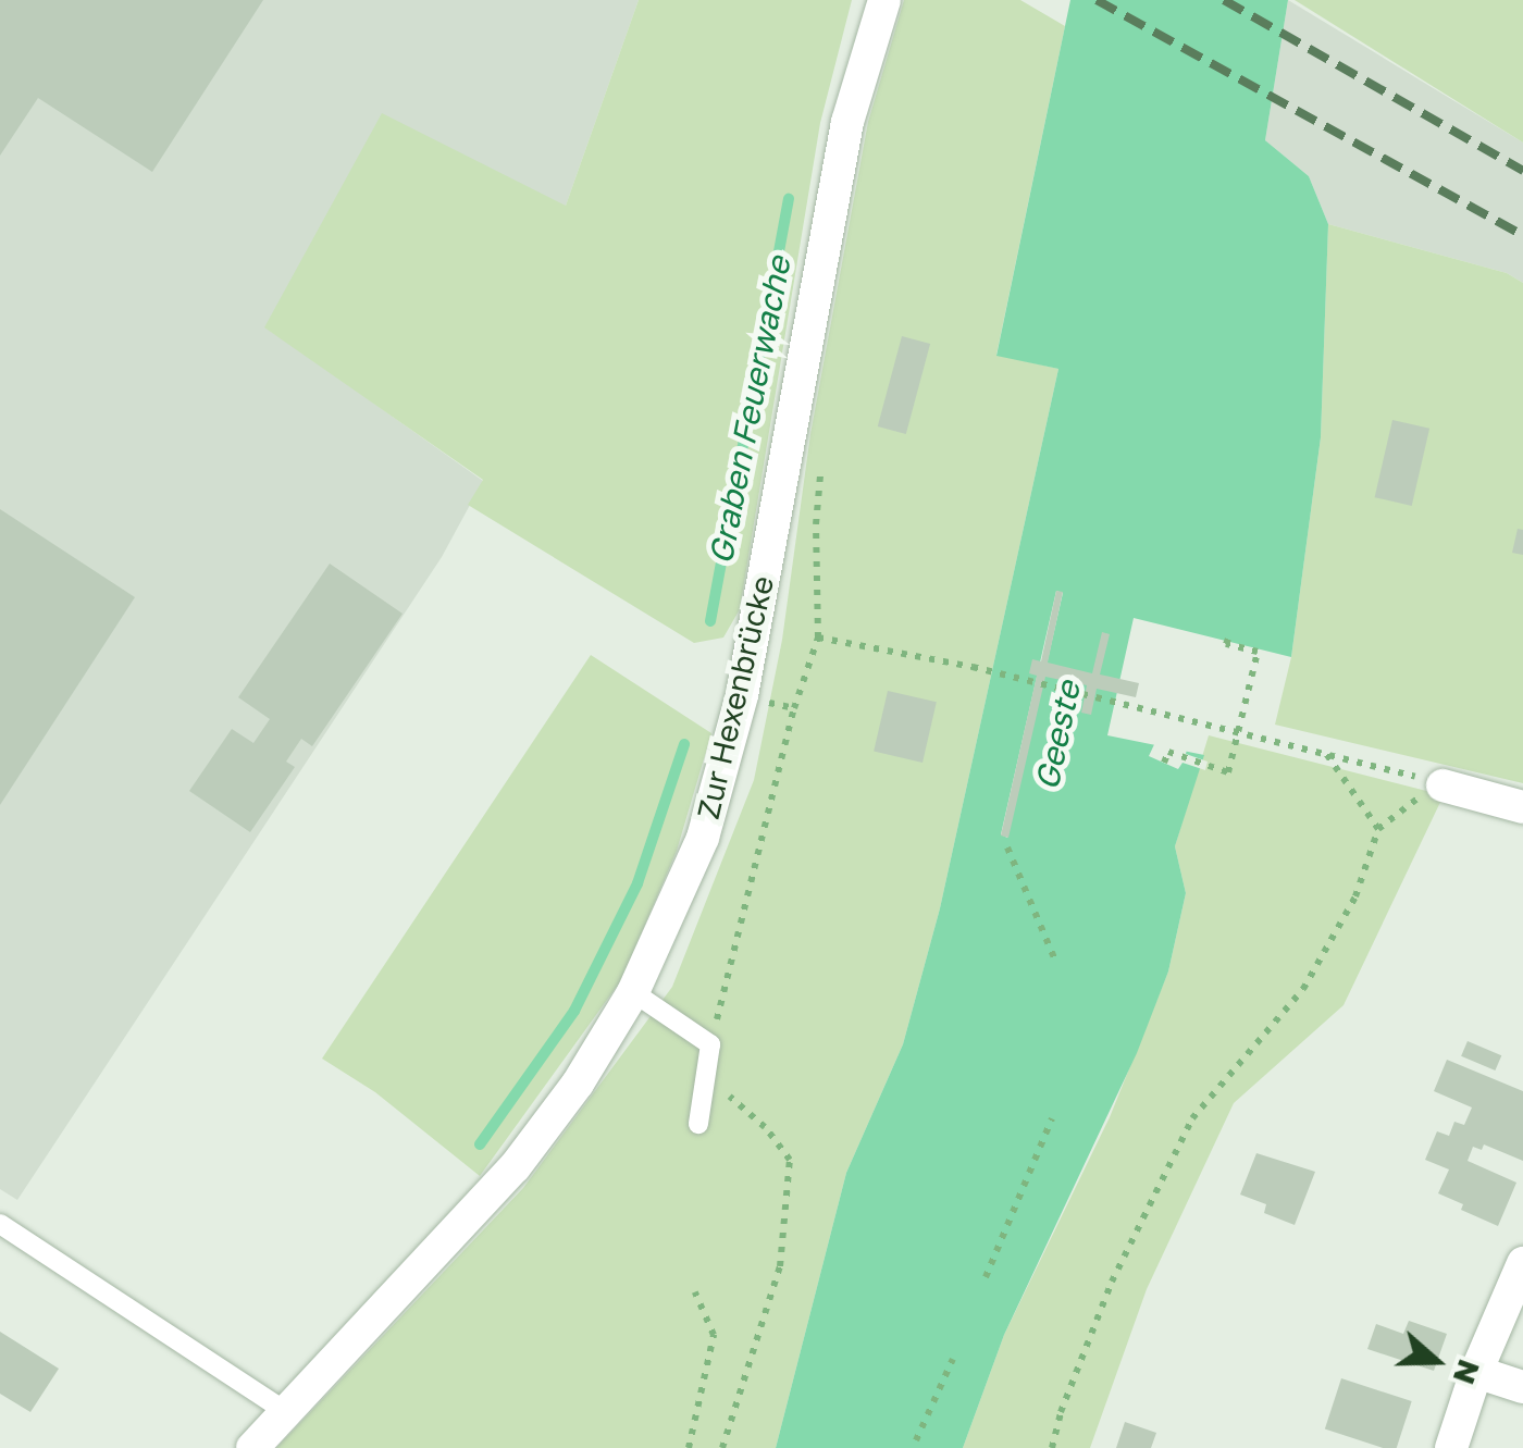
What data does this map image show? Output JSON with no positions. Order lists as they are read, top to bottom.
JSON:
{
  "streets": {
    "street": ["Zur Hexenbrücke"]
  },
  "water": ["Graben Feuerwache", "Geeste"],
  "north": "right"
}
